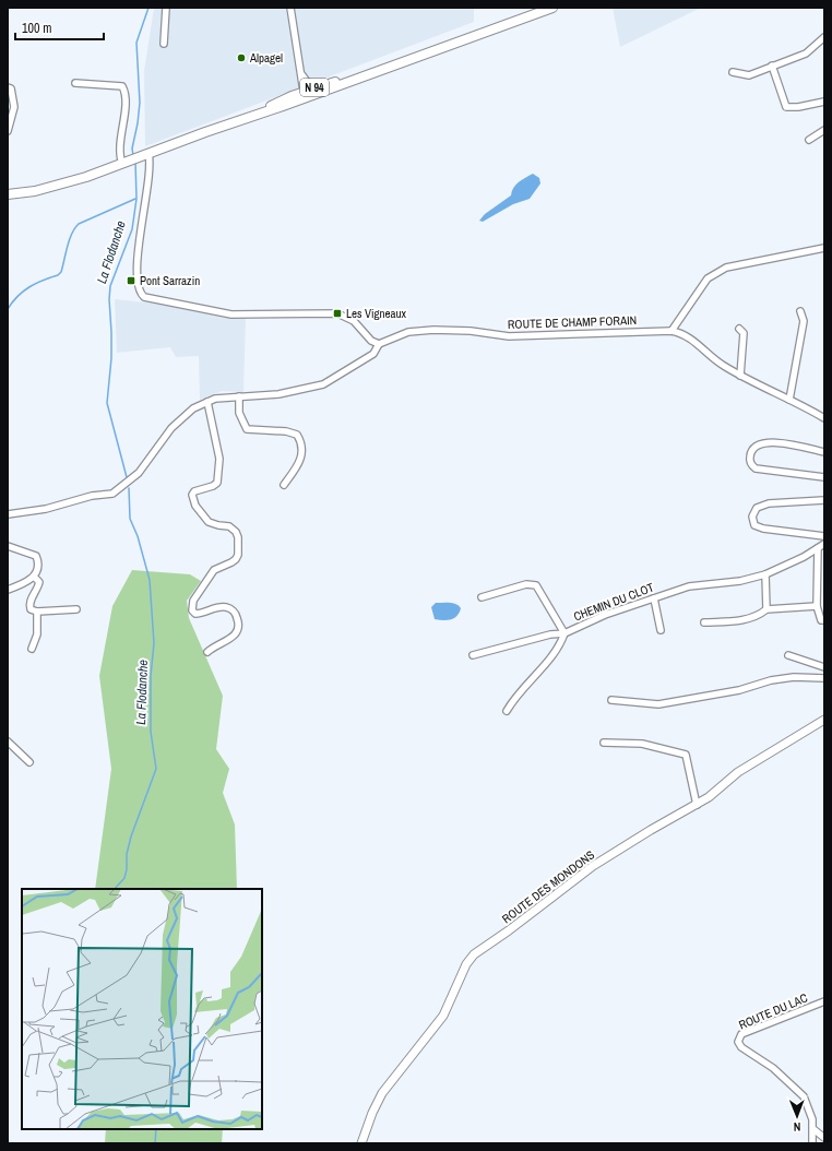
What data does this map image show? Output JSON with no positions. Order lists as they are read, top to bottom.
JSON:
{
  "streets": {
    "main road": ["N 94"],
    "street": [
      "ROUTE DE CHAMP FORAIN",
      "CHEMIN DU CLOT",
      "ROUTE DES MONDONS",
      "ROUTE DU LAC"
    ]
  },
  "water": ["La Flodanche"],
  "places": {
    "other": ["Alpagel"],
    "transit": ["Pont Sarrazin", "Les Vigneaux"]
  },
  "scale_bar": "100 m",
  "north": "bottom"
}
